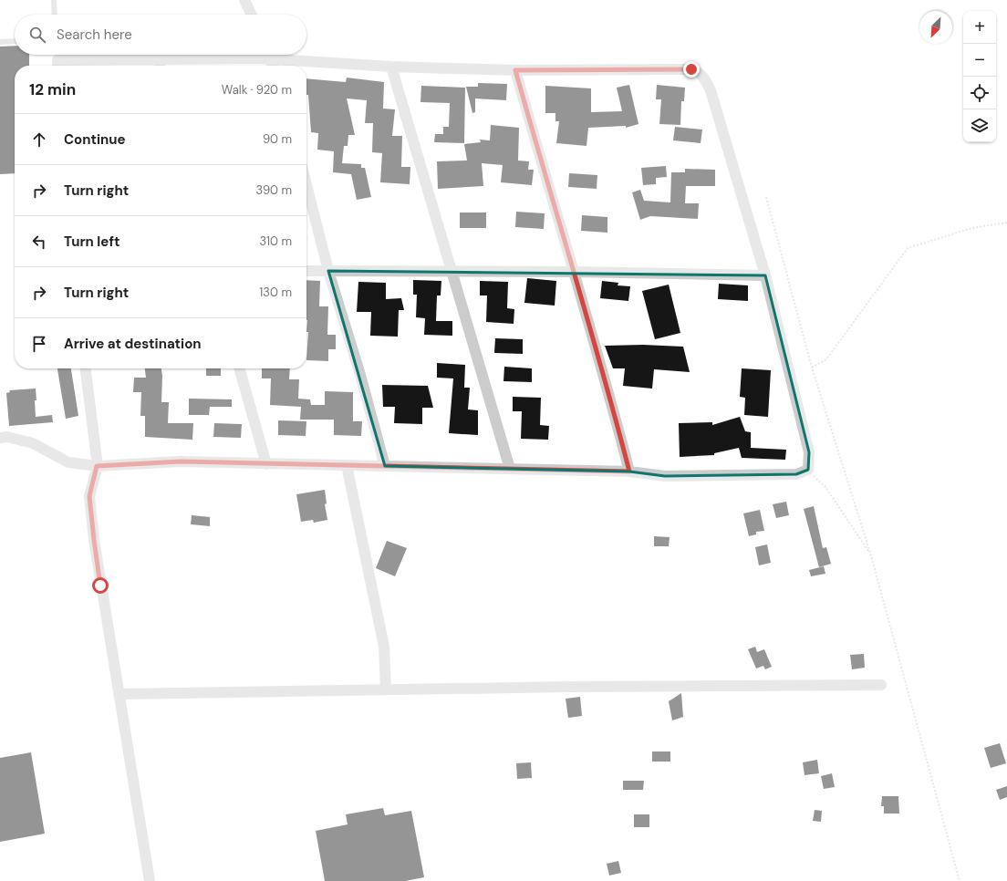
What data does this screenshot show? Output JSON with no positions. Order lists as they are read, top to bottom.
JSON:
{
  "north": "bottom left",
  "page": {
    "map_buttons": ["+", "−"],
    "search": "Search here",
    "heading": ["12 min", "Walk · 920 m"],
    "list": [
      ["Continue", "90 m"],
      ["Turn right", "390 m"],
      ["Turn left", "310 m"],
      ["Turn right", "130 m"],
      "Arrive at destination"
    ]
  }
}
